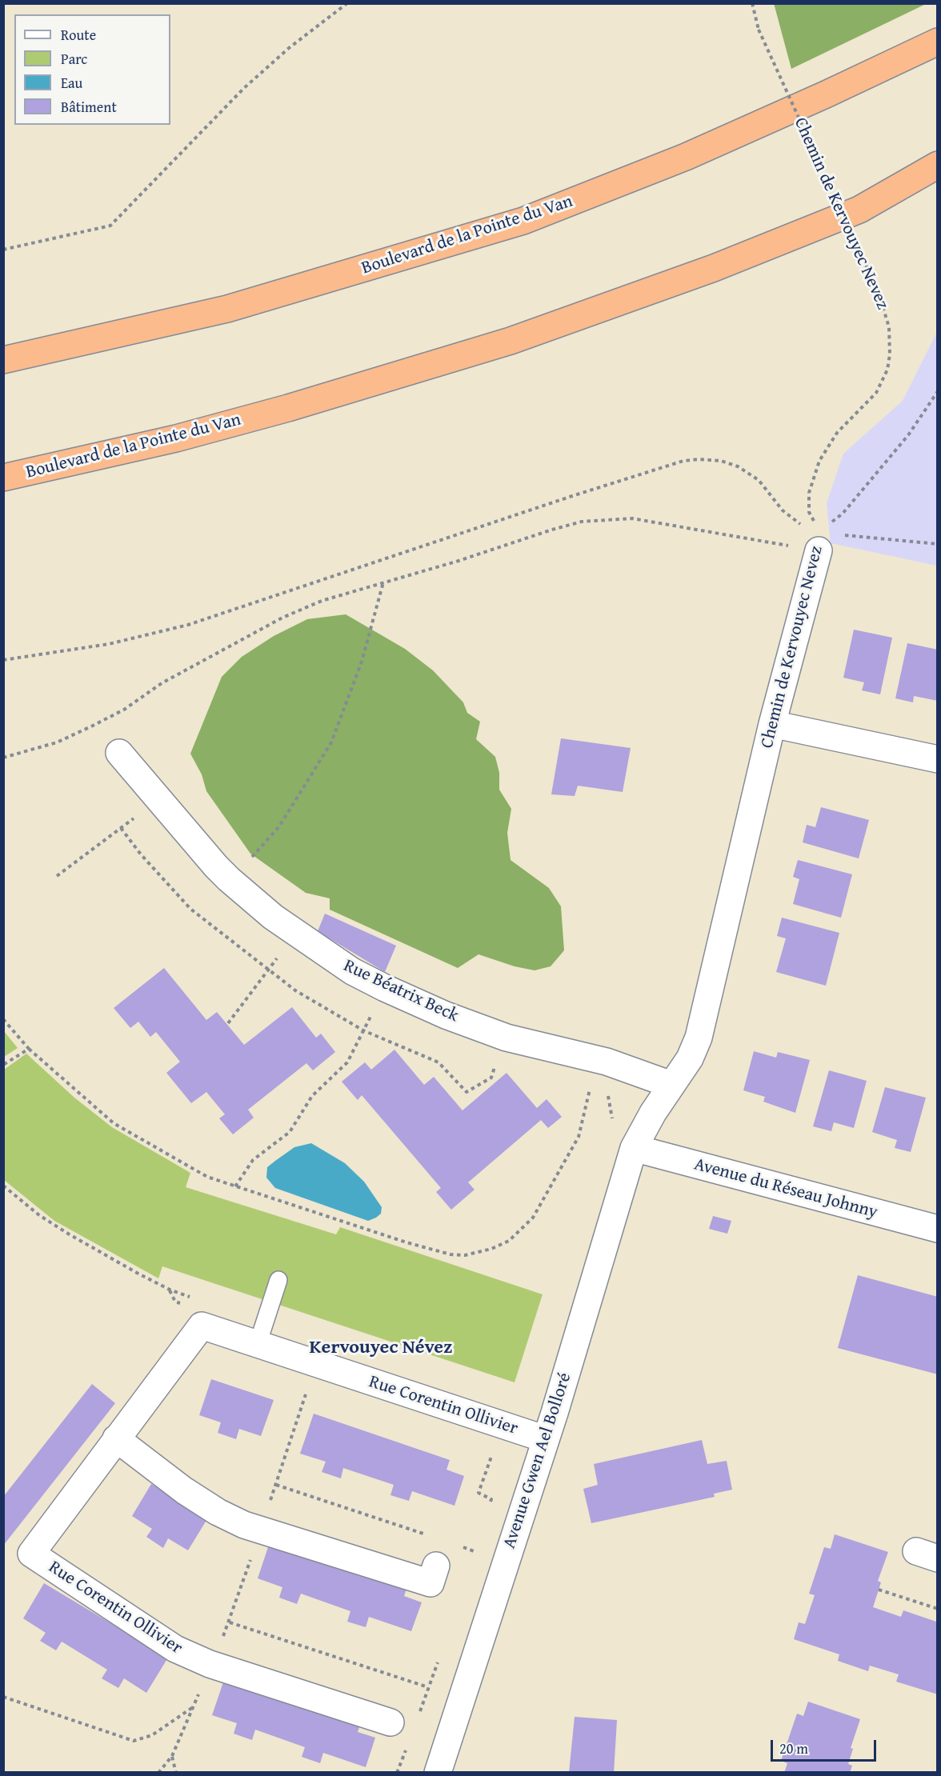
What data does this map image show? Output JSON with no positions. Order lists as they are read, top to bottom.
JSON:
{
  "streets": {
    "highway": ["Boulevard de la Pointe du Van"],
    "street": [
      "Chemin de Kervouyec Nevez",
      "Rue Béatrix Beck",
      "Avenue du Réseau Johnny",
      "Rue Corentin Ollivier",
      "Avenue Gwen Ael Bolloré"
    ]
  },
  "crossings": [
    ["Chemin de Kervouyec Nevez", "Rue Béatrix Beck"],
    ["Chemin de Kervouyec Nevez", "Avenue du Réseau Johnny"],
    ["Chemin de Kervouyec Nevez", "Avenue Gwen Ael Bolloré"],
    ["Avenue du Réseau Johnny", "Avenue Gwen Ael Bolloré"],
    ["Rue Corentin Ollivier", "Avenue Gwen Ael Bolloré"]
  ],
  "districts": ["Kervouyec Névez"],
  "legend": [
    "Route",
    "Parc",
    "Eau",
    "Bâtiment"
  ],
  "scale_bar": "20 m"
}
